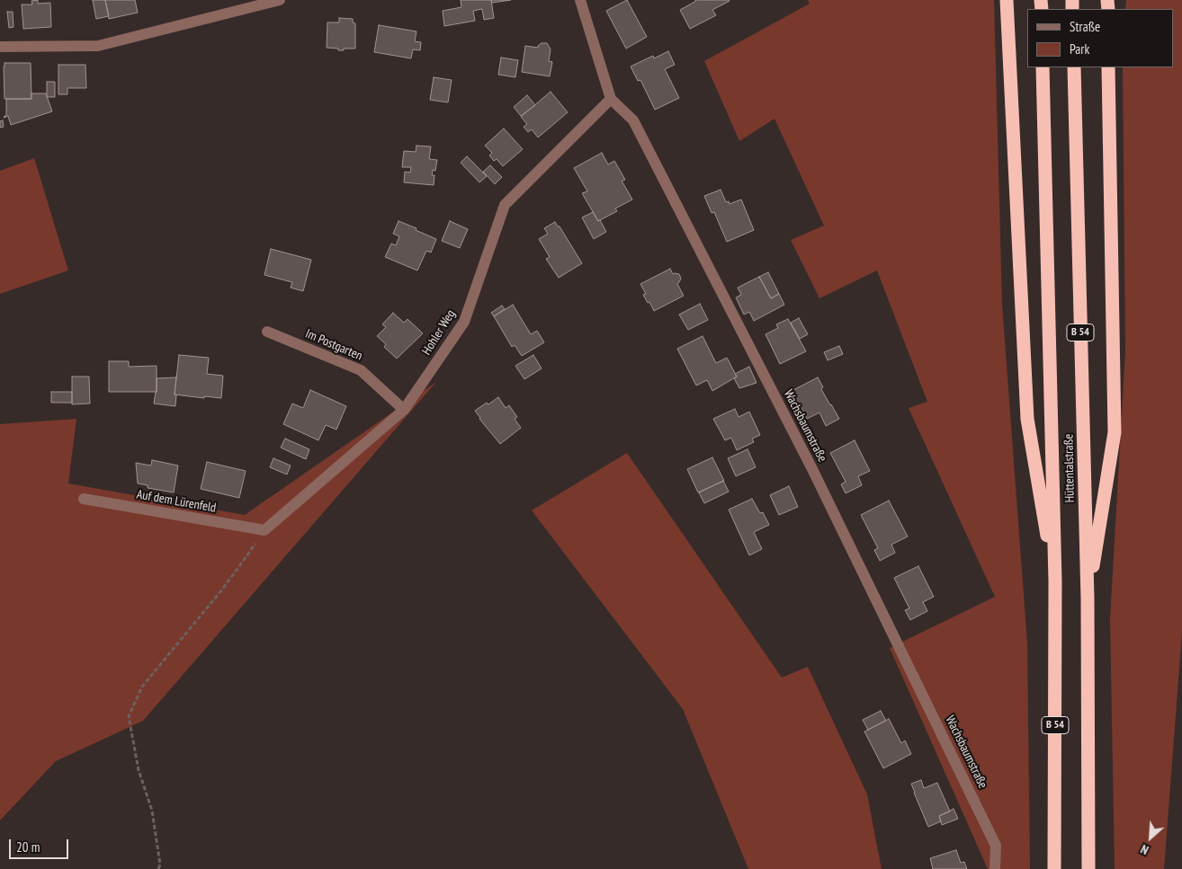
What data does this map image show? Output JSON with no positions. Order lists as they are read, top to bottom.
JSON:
{
  "streets": {
    "highway": ["B 54", "Hüttentalstraße"],
    "street": [
      "Hohler Weg",
      "Im Postgarten",
      "Wachsbaumstraße",
      "Auf dem Lürenfeld"
    ]
  },
  "crossings": [
    ["Hohler Weg", "Im Postgarten"],
    ["Hohler Weg", "Wachsbaumstraße"],
    ["Hohler Weg", "Auf dem Lürenfeld"]
  ],
  "legend": ["Straße", "Park"],
  "scale_bar": "20 m",
  "north": "bottom left"
}
